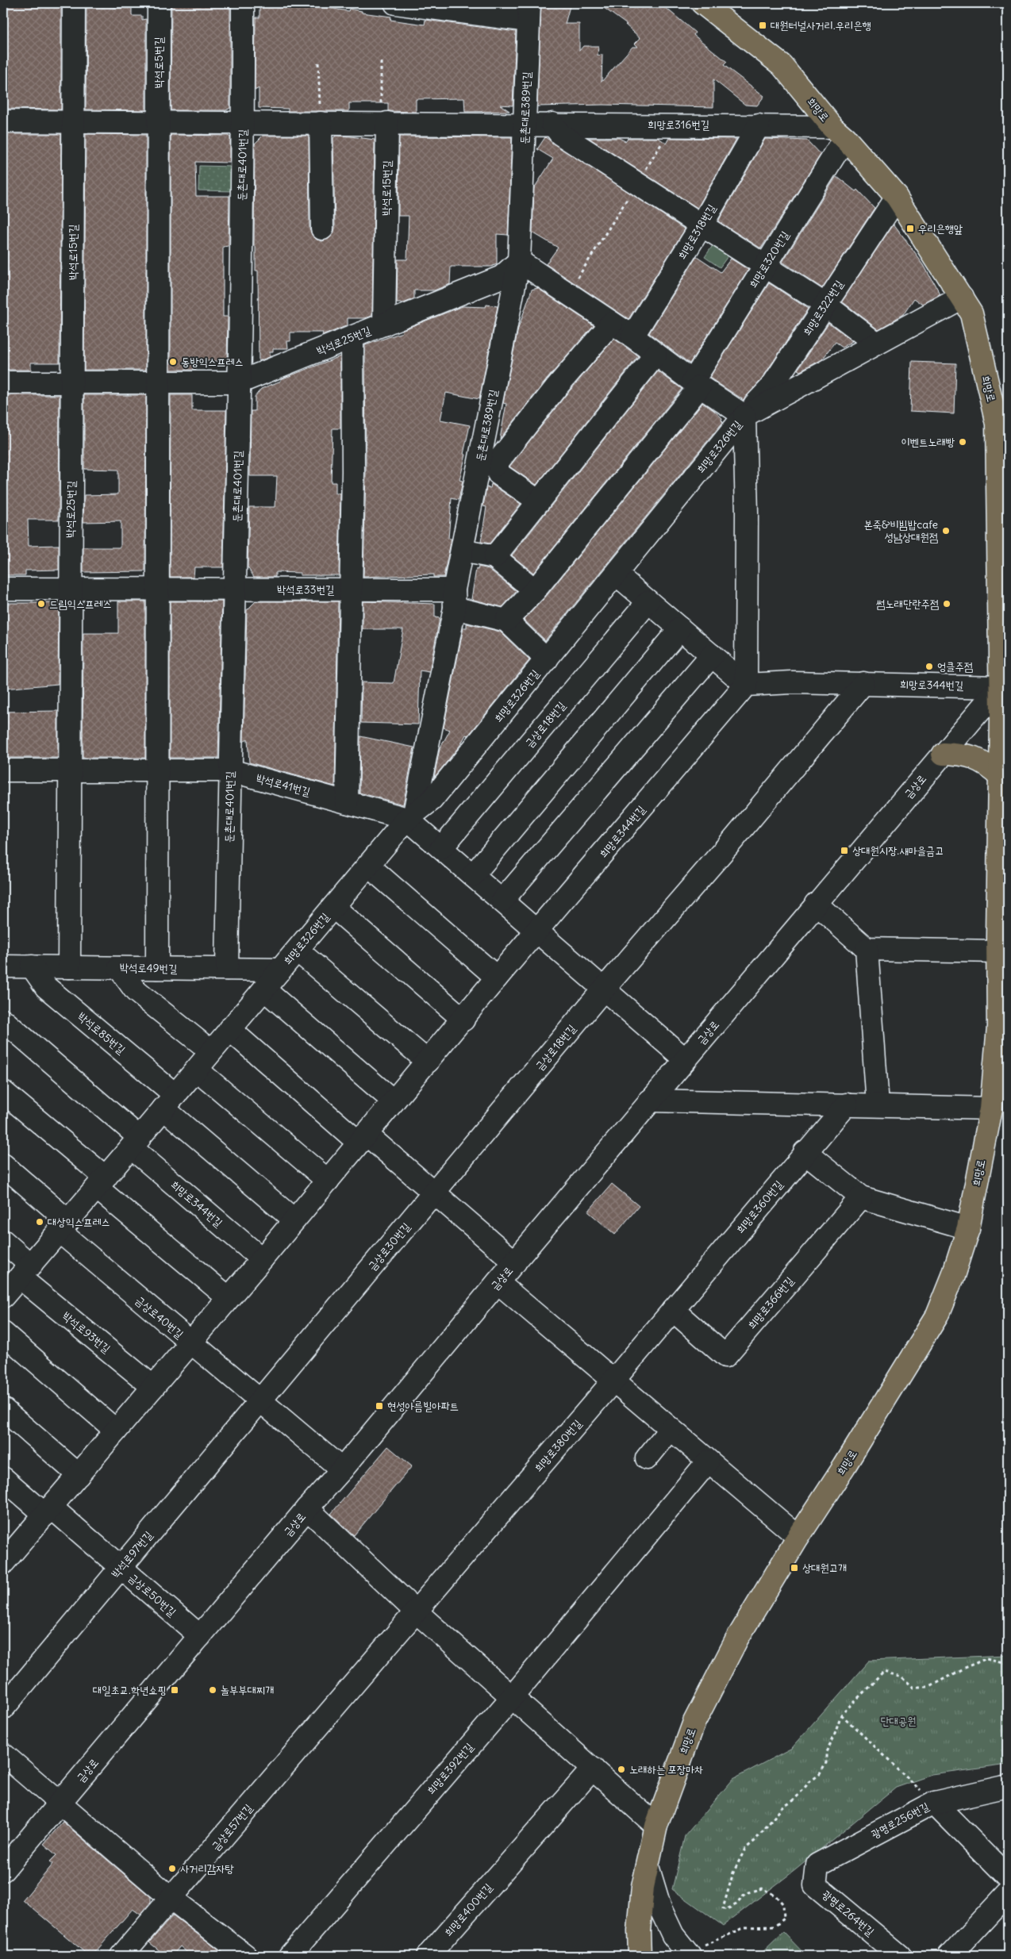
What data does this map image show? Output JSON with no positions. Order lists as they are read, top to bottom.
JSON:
{
  "streets": {
    "main road": ["희망로"],
    "street": [
      "박석로5번길",
      "둔촌대로389번길",
      "희망로316번길",
      "둔촌대로401번길",
      "박석로15번길",
      "희망로318번길",
      "희망로320번길",
      "희망로322번길",
      "박석로25번길",
      "희망로326번길",
      "박석로33번길",
      "희망로344번길",
      "금상로18번길",
      "박석로41번길",
      "금상로",
      "박석로49번길",
      "박석로85번길",
      "희망로360번길",
      "금상로30번길",
      "희망로366번길",
      "금상로40번길",
      "박석로93번길",
      "희망로380번길",
      "박석로97번길",
      "금상로50번길",
      "희망로392번길",
      "광명로256번길",
      "금상로57번길",
      "희망로400번길",
      "광명로264번길"
    ]
  },
  "crossings": [
    ["둔촌대로389번길", "희망로316번길"],
    ["둔촌대로389번길", "박석로25번길"],
    ["둔촌대로389번길", "희망로326번길"],
    ["둔촌대로389번길", "박석로33번길"],
    ["둔촌대로389번길", "박석로41번길"],
    ["희망로", "희망로316번길"],
    ["희망로", "희망로320번길"],
    ["희망로", "희망로322번길"],
    ["희망로", "희망로326번길"],
    ["희망로", "희망로344번길"],
    ["희망로", "금상로"],
    ["희망로316번길", "희망로318번길"],
    ["희망로316번길", "희망로320번길"],
    ["둔촌대로401번길", "박석로25번길"],
    ["둔촌대로401번길", "박석로33번길"],
    ["둔촌대로401번길", "박석로41번길"],
    ["둔촌대로401번길", "박석로49번길"],
    ["박석로15번길", "박석로25번길"],
    ["희망로320번길", "희망로326번길"],
    ["희망로320번길", "박석로33번길"],
    ["희망로322번길", "희망로326번길"],
    ["박석로25번길", "박석로33번길"],
    ["희망로326번길", "희망로344번길"],
    ["희망로326번길", "박석로41번길"],
    ["희망로326번길", "박석로49번길"],
    ["희망로344번길", "금상로18번길"],
    ["희망로344번길", "금상로"],
    ["희망로344번길", "금상로40번길"],
    ["금상로18번길", "금상로30번길"],
    ["금상로", "금상로40번길"],
    ["금상로", "금상로50번길"],
    ["박석로49번길", "박석로85번길"],
    ["희망로360번길", "희망로366번길"],
    ["희망로360번길", "희망로380번길"],
    ["금상로30번길", "금상로40번길"],
    ["금상로30번길", "박석로97번길"],
    ["희망로366번길", "희망로380번길"],
    ["금상로40번길", "박석로97번길"],
    ["희망로380번길", "금상로57번길"],
    ["박석로97번길", "금상로50번길"],
    ["광명로256번길", "광명로264번길"]
  ],
  "parks": ["단대공원"],
  "places": {
    "transit": [
      "대원터널사거리.우리은행",
      "우리은행앞",
      "상대원시장.새마을금고",
      "현성아름빌아파트",
      "상대원고개",
      "대일초교.학년쇼핑"
    ],
    "other": [
      "동방익스프레스",
      "이벤트노래빵",
      "본죽&비빔밥cafe 성남상대원점",
      "드림익스프레스",
      "썸노래단란주점",
      "엉클주점",
      "대상익스프레스",
      "놀부부대찌개",
      "노래하는 포장마차",
      "사거리감자탕"
    ]
  }
}
